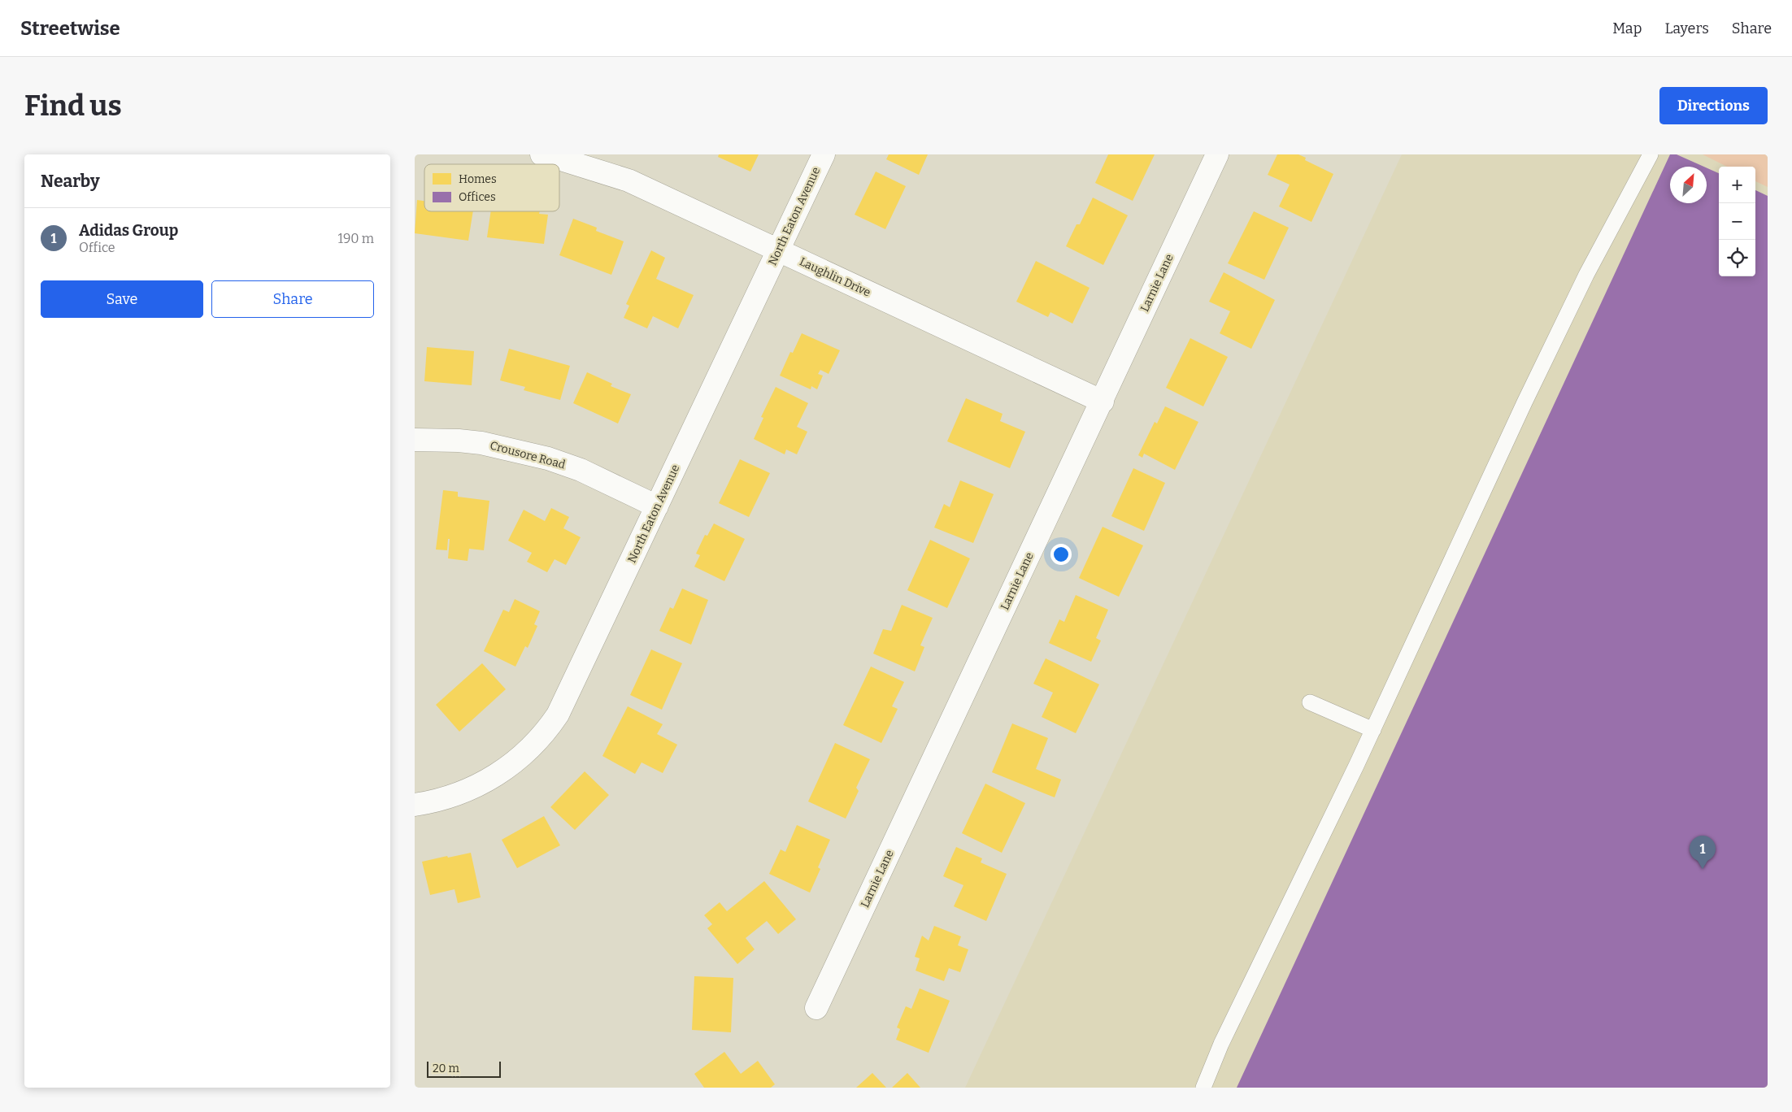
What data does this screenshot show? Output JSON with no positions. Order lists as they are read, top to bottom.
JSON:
{
  "streets": {
    "street": [
      "North Eaton Avenue",
      "Laughlin Drive",
      "Larnie Lane",
      "Crousore Road"
    ]
  },
  "crossings": [
    ["North Eaton Avenue", "Laughlin Drive"],
    ["North Eaton Avenue", "Crousore Road"],
    ["Laughlin Drive", "Larnie Lane"]
  ],
  "legend": ["Homes", "Offices"],
  "scale_bar": "20 m",
  "north": "top right",
  "page": {
    "header": "Streetwise",
    "nav": ["Map", "Layers", "Share"],
    "buttons": [
      "Directions",
      ["Save", "Share"]
    ],
    "title": "Find us",
    "heading": "Nearby",
    "map_buttons": ["+", "−"],
    "list": [
      {
        "mark": "1",
        "name": "Adidas Group",
        "note": "Office",
        "value": "190 m"
      }
    ],
    "pins": "1",
    "scale": "20 m"
  }
}
